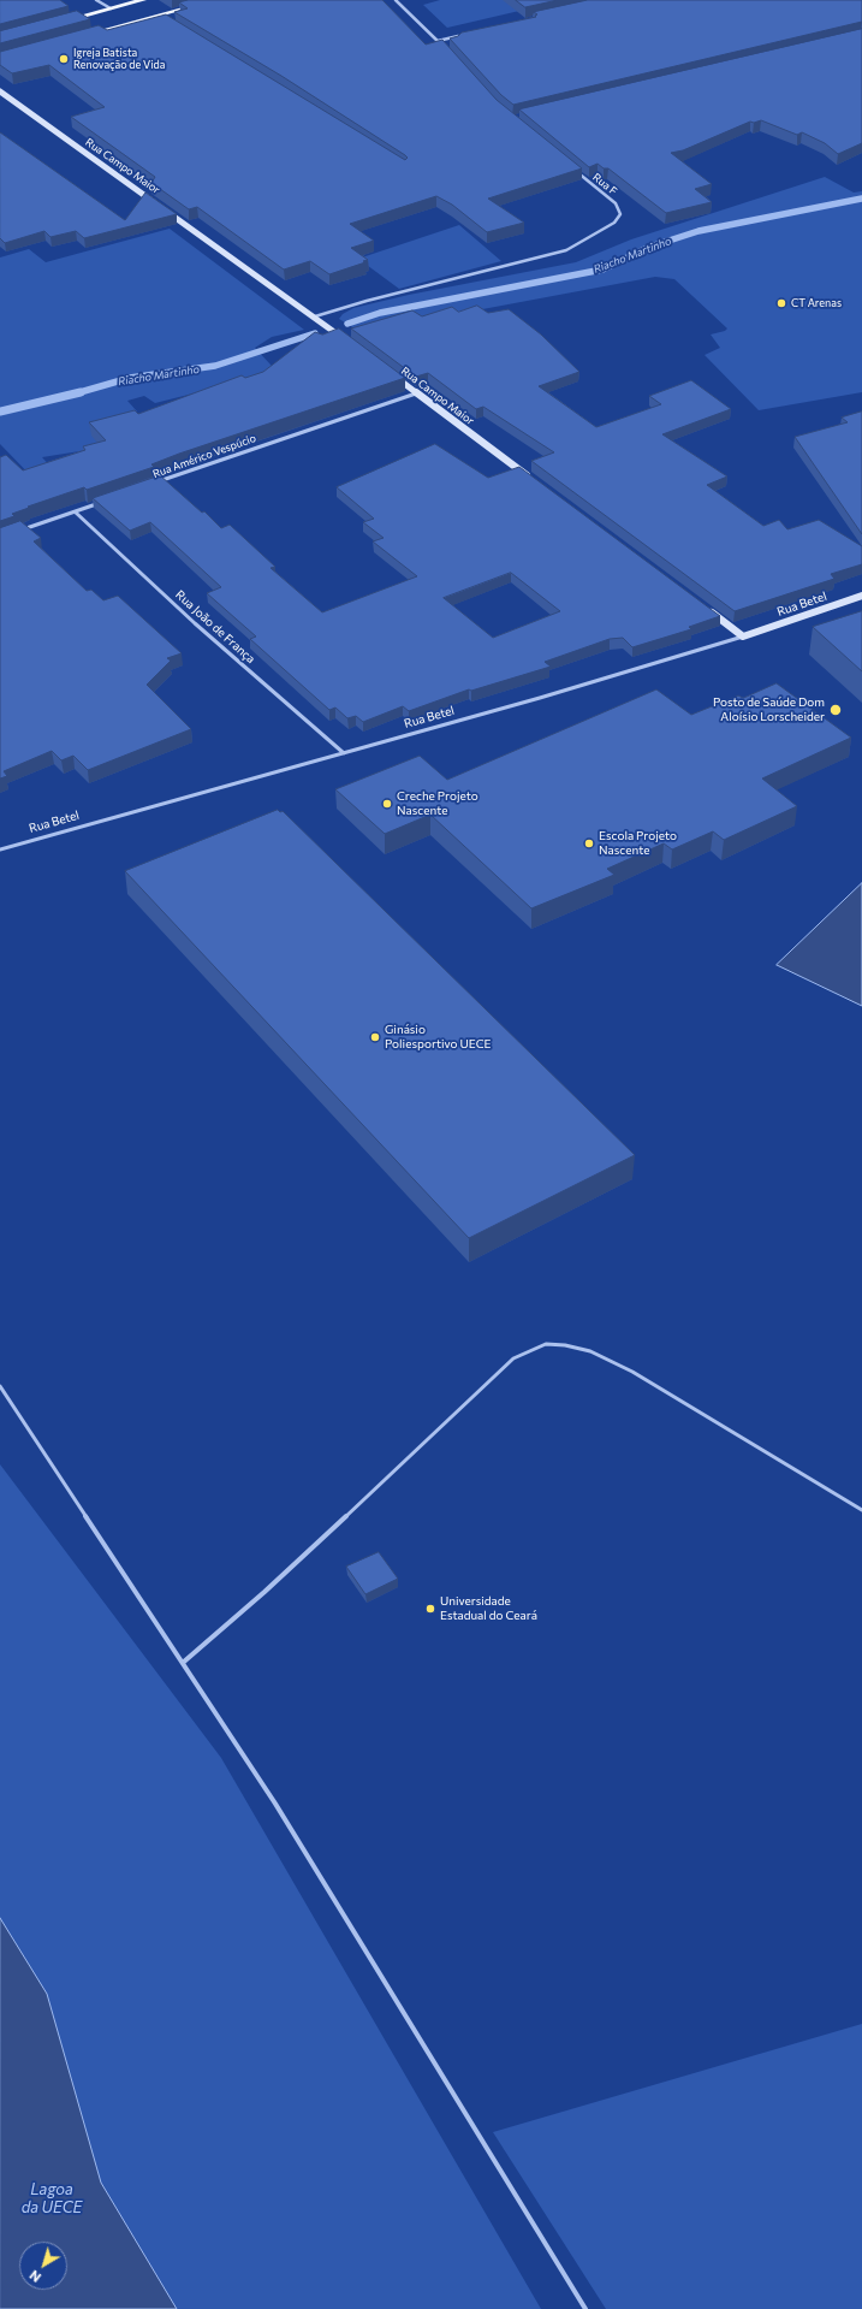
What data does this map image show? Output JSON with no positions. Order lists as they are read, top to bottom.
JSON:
{
  "streets": {
    "street": [
      "Rua Campo Maior",
      "Rua F",
      "Rua Américo Vespúcio",
      "Rua Betel",
      "Rua João de França"
    ]
  },
  "crossings": [
    ["Rua Campo Maior", "Rua F"],
    ["Rua Campo Maior", "Rua Américo Vespúcio"],
    ["Rua Betel", "Rua João de França"]
  ],
  "water": ["Riacho Martinho", "Lagoa da UECE"],
  "places": [
    "Igreja Batista Renovação de Vida",
    "CT Arenas",
    "Posto de Saúde Dom Aloísio Lorscheider",
    "Creche Projeto Nascente",
    "Escola Projeto Nascente",
    "Ginásio Poliesportivo UECE",
    "Universidade Estadual do Ceará"
  ],
  "north": "bottom left"
}
